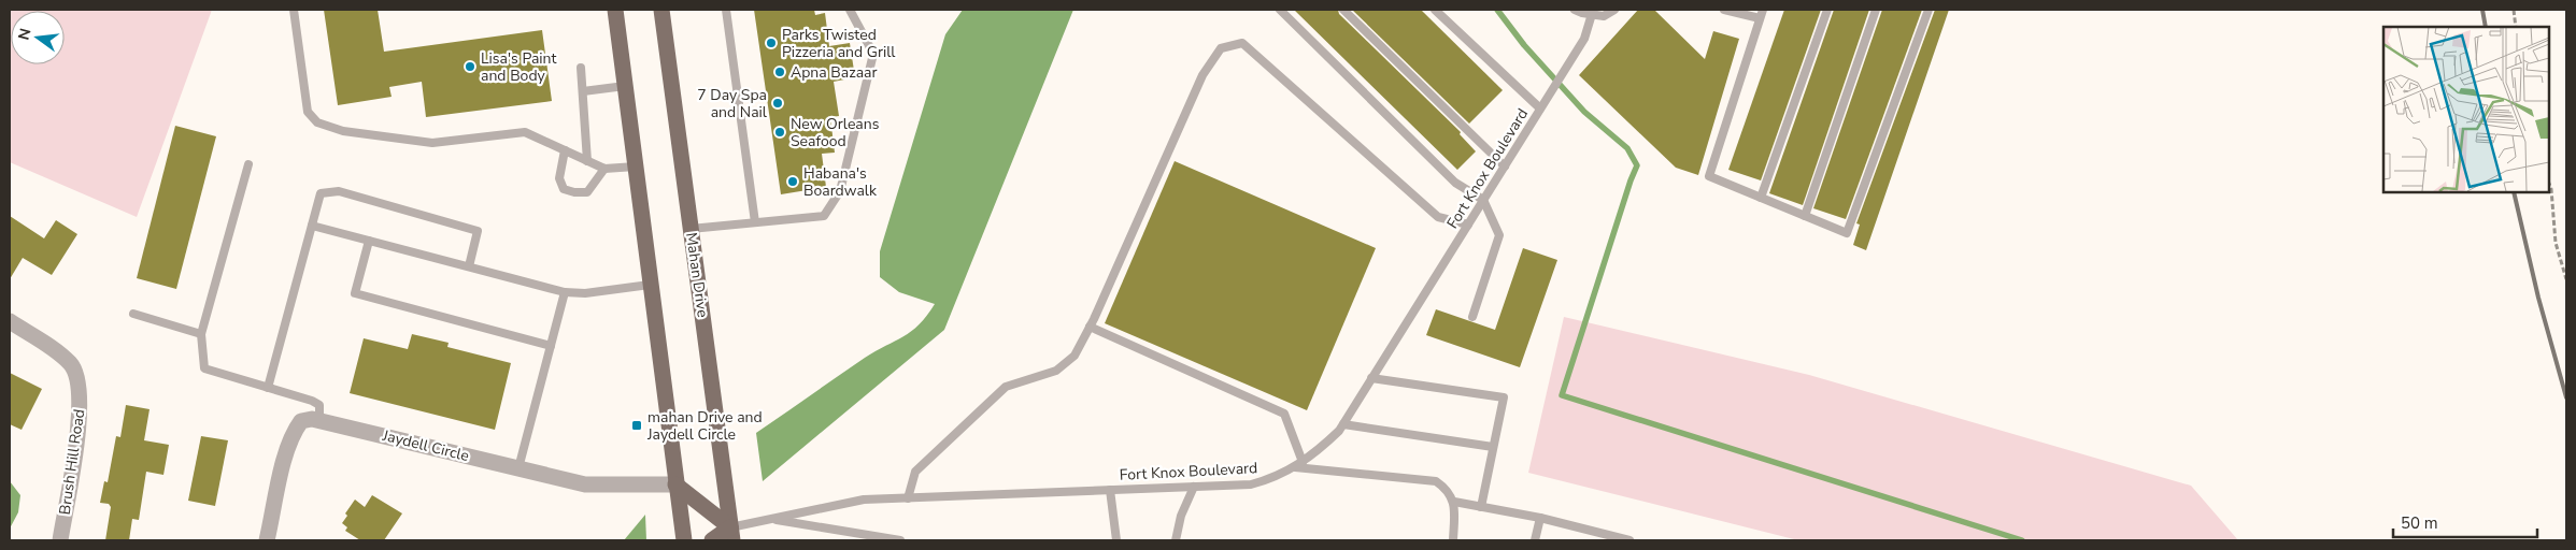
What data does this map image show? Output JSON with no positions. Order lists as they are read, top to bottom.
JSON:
{
  "streets": {
    "main road": ["Mahan Drive"],
    "street": ["Jaydell Circle", "Brush Hill Road"],
    "lane": ["Fort Knox Boulevard"]
  },
  "crossings": [
    ["Fort Knox Boulevard", "Mahan Drive"]
  ],
  "places": {
    "other": [
      "Parks Twisted Pizzeria and Grill",
      "Lisa's Paint and Body",
      "Apna Bazaar",
      "7 Day Spa and Nail",
      "New Orleans Seafood",
      "Habana's Boardwalk"
    ],
    "transit": ["mahan Drive and Jaydell Circle"]
  },
  "scale_bar": "50 m",
  "north": "left"
}
